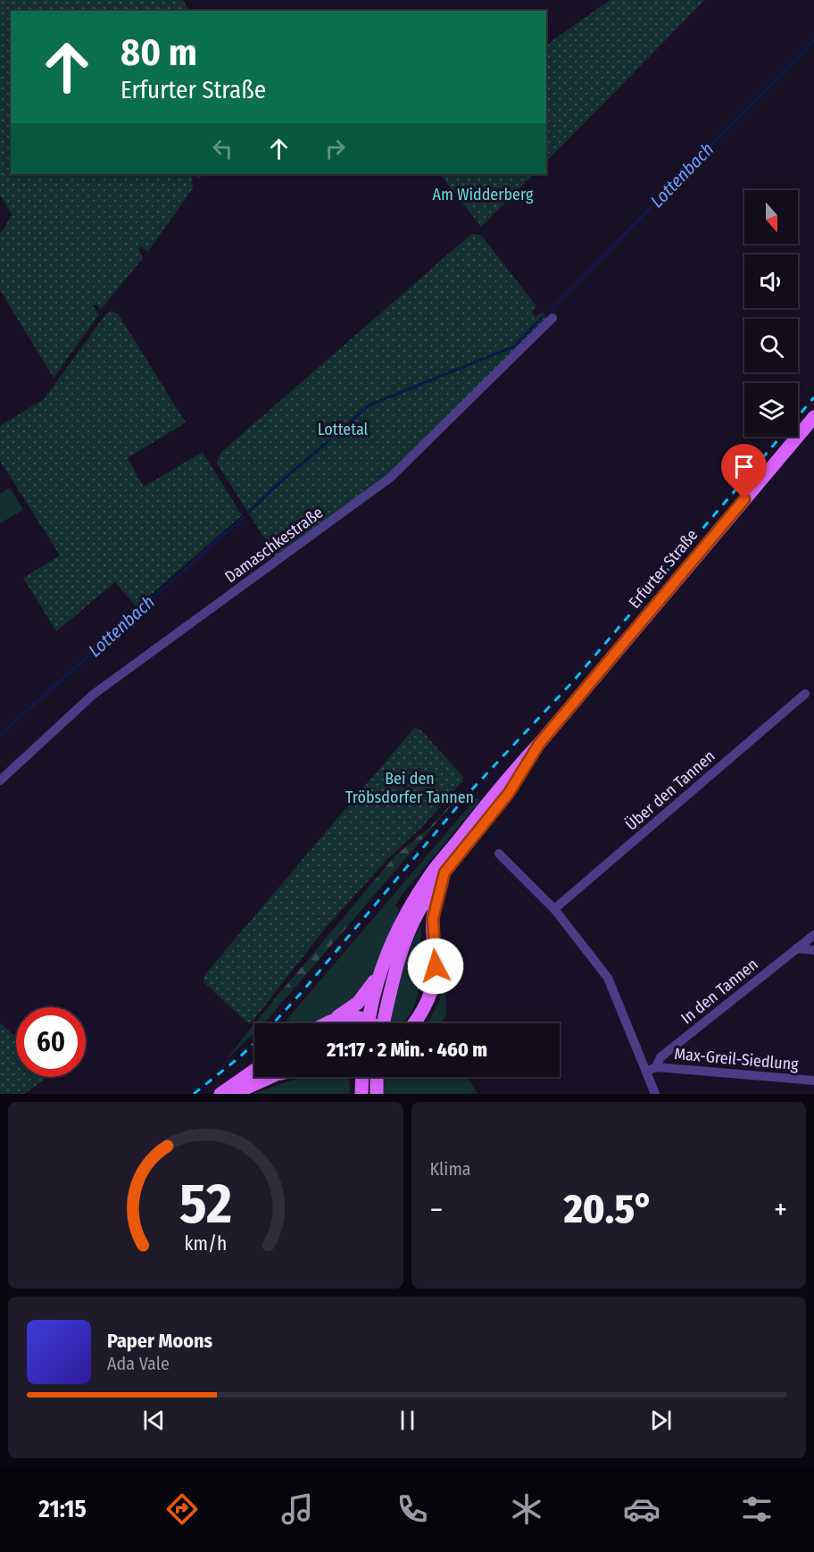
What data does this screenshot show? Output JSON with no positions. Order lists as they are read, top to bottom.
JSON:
{
  "streets": {
    "main road": ["Erfurter Straße"],
    "street": [
      "Damaschkestraße",
      "Über den Tannen",
      "In den Tannen",
      "Max-Greil-Siedlung"
    ]
  },
  "crossings": [
    ["In den Tannen", "Max-Greil-Siedlung"]
  ],
  "water": ["Lottenbach"],
  "parks": ["Am Widderberg", "Lottetal", "Bei den Tröbsdorfer Tannen"],
  "north": "bottom",
  "page": {
    "turn": ["80 m", "Erfurter Straße"],
    "limit": "60",
    "trip": "21:17 · 2 Min. · 460 m",
    "tile": "Klima",
    "heat": ["−", "20.5°", "+"],
    "song": ["Paper Moons", "Ada Vale"],
    "tabs": "21:15",
    "gauge": ["52", "km/h"]
  }
}
